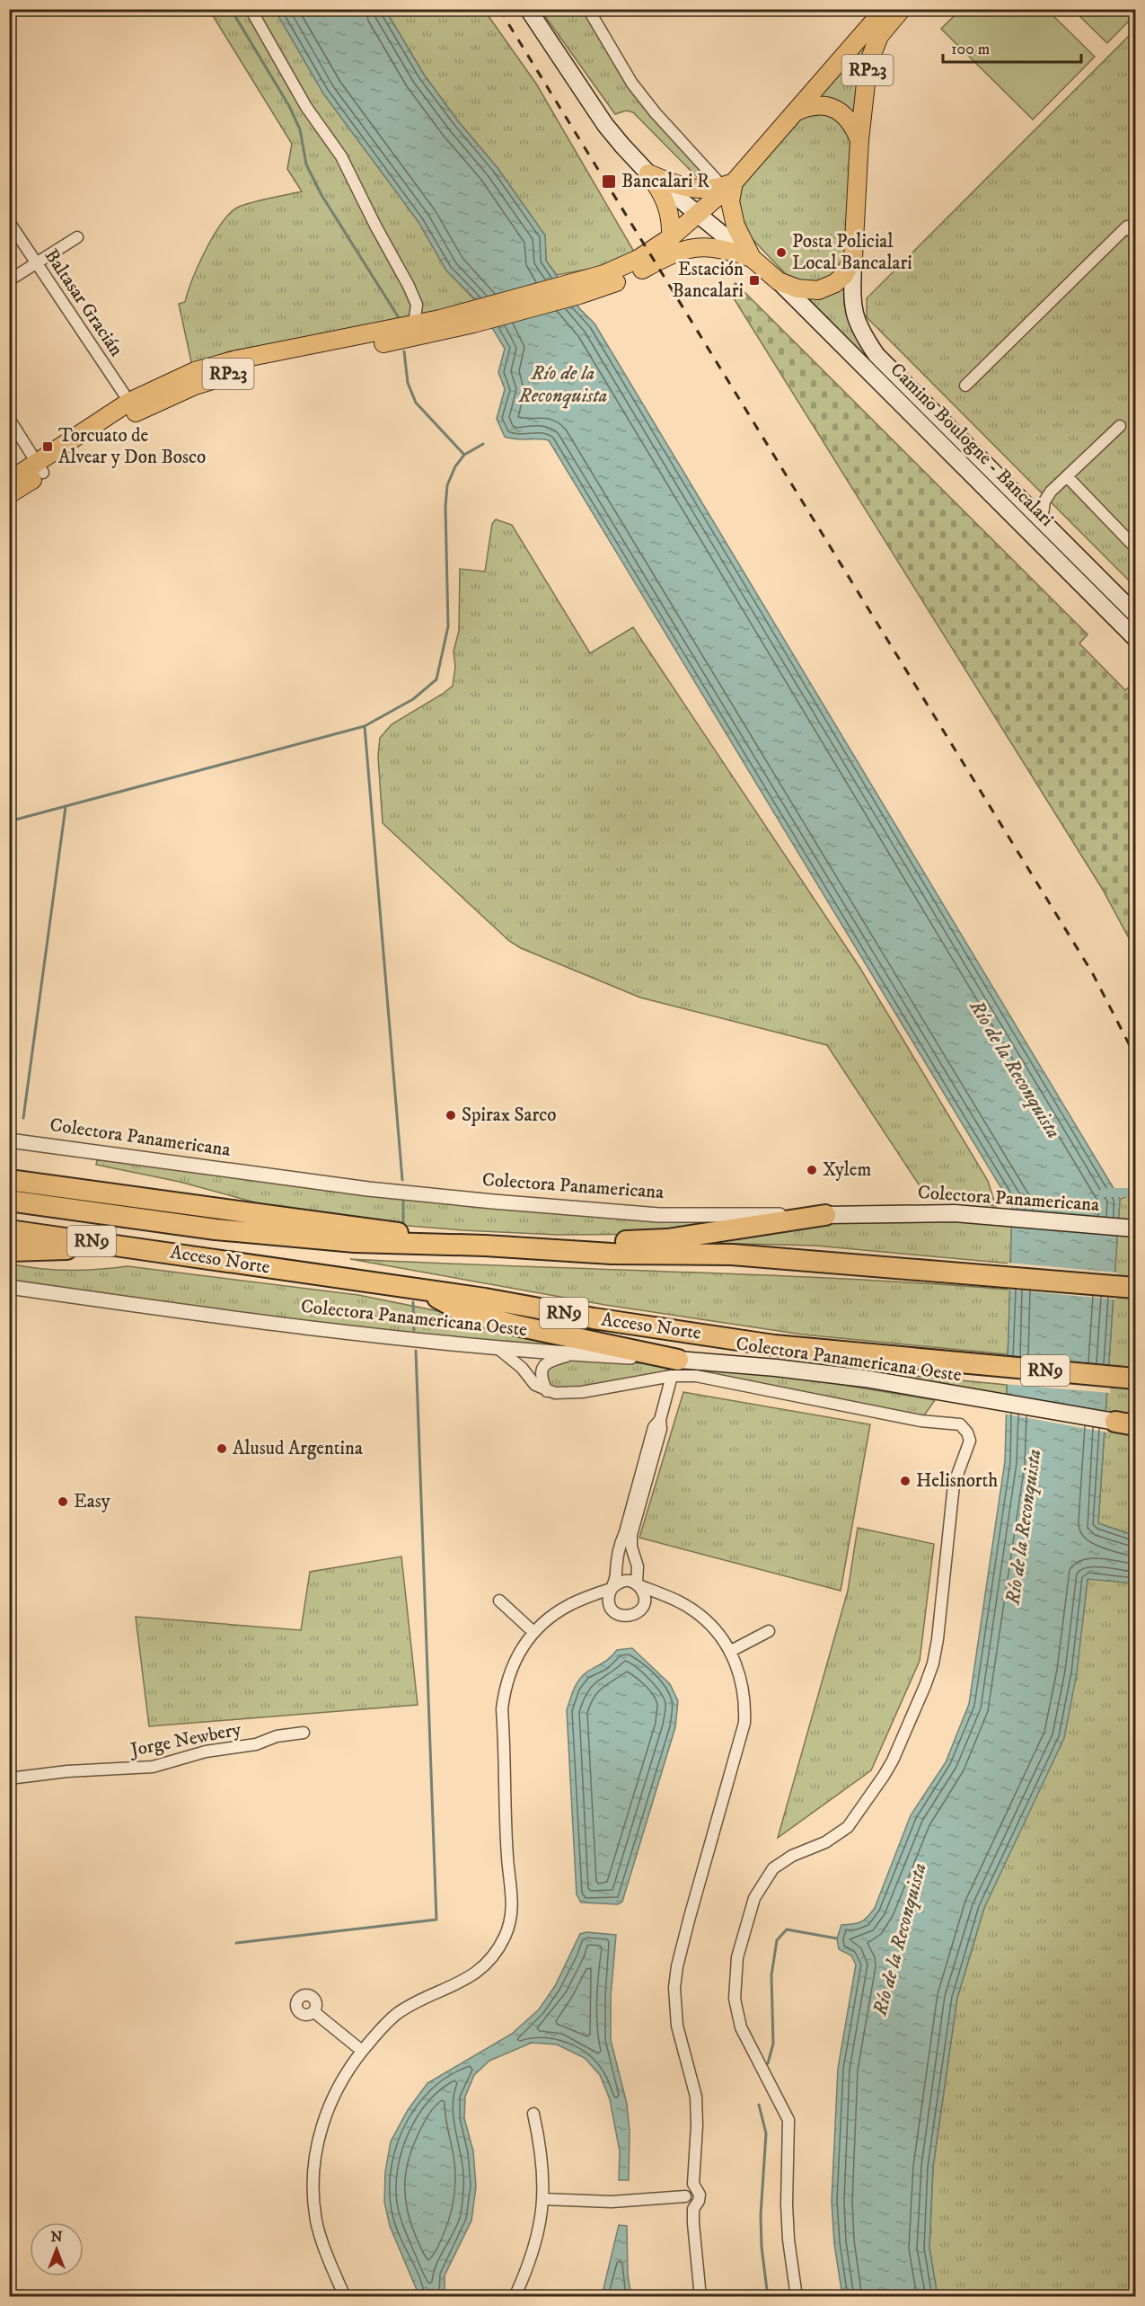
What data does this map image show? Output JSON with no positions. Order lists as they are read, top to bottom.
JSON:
{
  "streets": {
    "highway": ["RN9", "Acceso Norte"],
    "main road": [
      "RP23",
      "Camino Boulogne - Bancalari",
      "Colectora Panamericana",
      "Colectora Panamericana Oeste"
    ],
    "street": ["Baltasar Gracián", "Jorge Newbery"]
  },
  "crossings": [
    ["RP23", "Baltasar Gracián"],
    ["RP23", "Camino Boulogne - Bancalari"]
  ],
  "water": ["Río de la Reconquista"],
  "places": {
    "transit": ["Bancalari R", "Estación Bancalari", "Torcuato de Alvear y Don Bosco"],
    "other": [
      "Posta Policial Local Bancalari",
      "Spirax Sarco",
      "Xylem",
      "Alusud Argentina",
      "Helisnorth",
      "Easy"
    ]
  },
  "scale_bar": "100 m",
  "north": "top"
}
